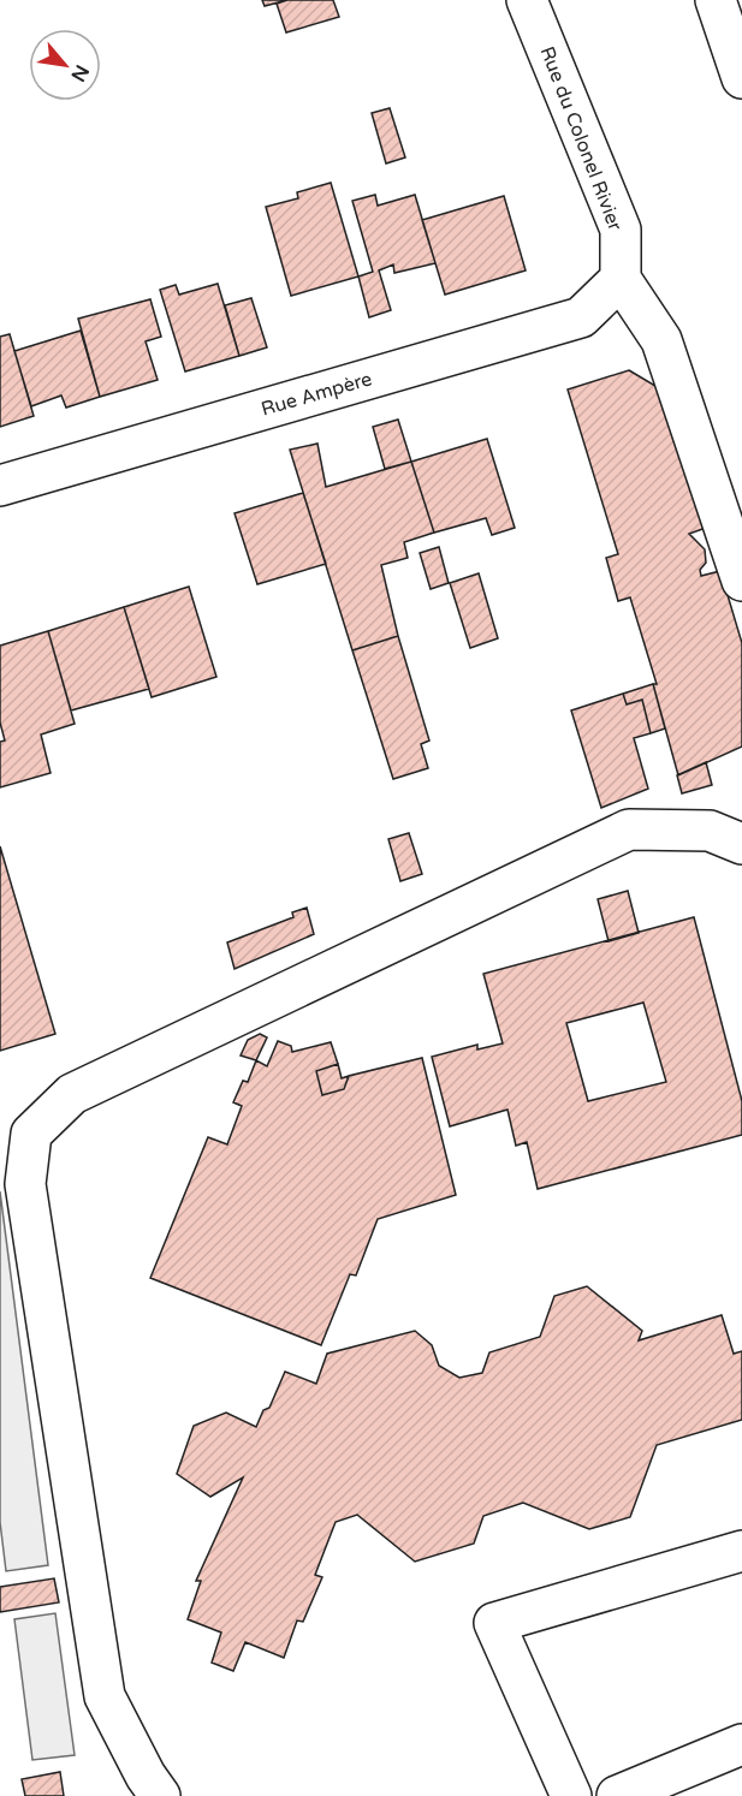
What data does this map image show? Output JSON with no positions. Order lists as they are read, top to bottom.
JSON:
{
  "streets": {
    "street": ["Rue du Colonel Rivier", "Rue Ampère"]
  },
  "crossings": [
    ["Rue du Colonel Rivier", "Rue Ampère"]
  ],
  "north": "bottom right"
}
